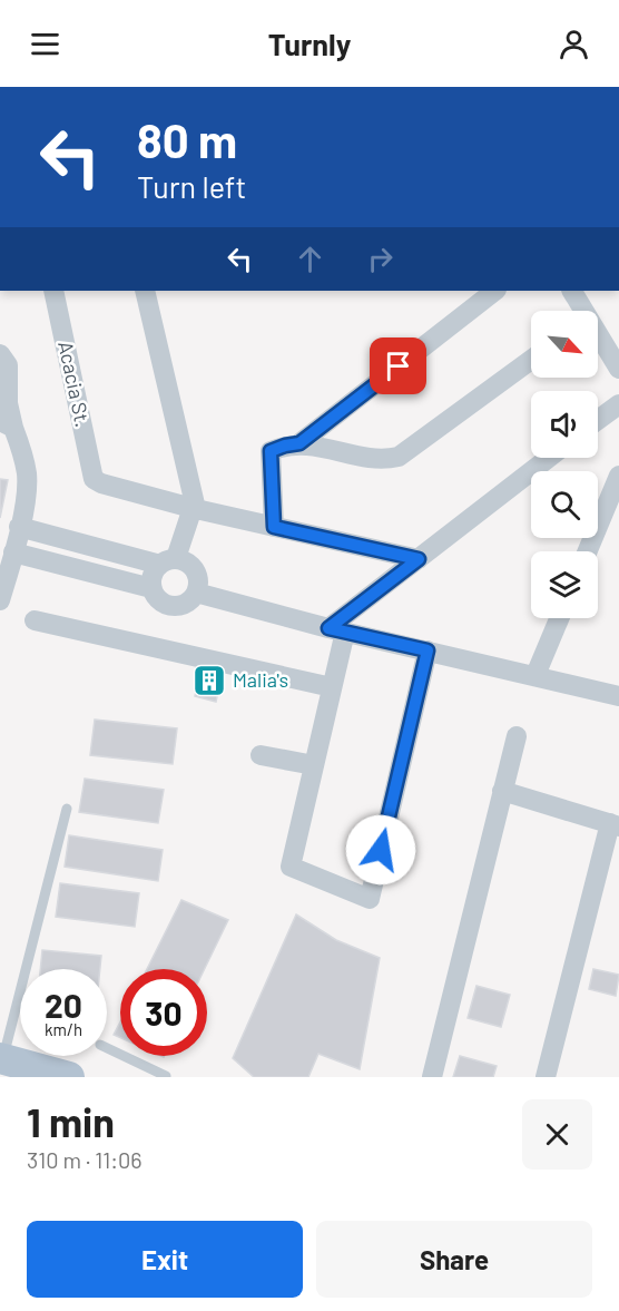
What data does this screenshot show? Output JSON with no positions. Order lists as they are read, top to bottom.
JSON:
{
  "streets": {
    "street": ["Acacia St."]
  },
  "places": {
    "building": ["Malia's"]
  },
  "north": "bottom right",
  "page": {
    "header": "Turnly",
    "turn": ["80 m", "Turn left"],
    "speed": "20 km/h",
    "limit": "30",
    "heading": ["1 min", "310 m · 11:06"],
    "buttons": ["Exit", "Share"]
  }
}
